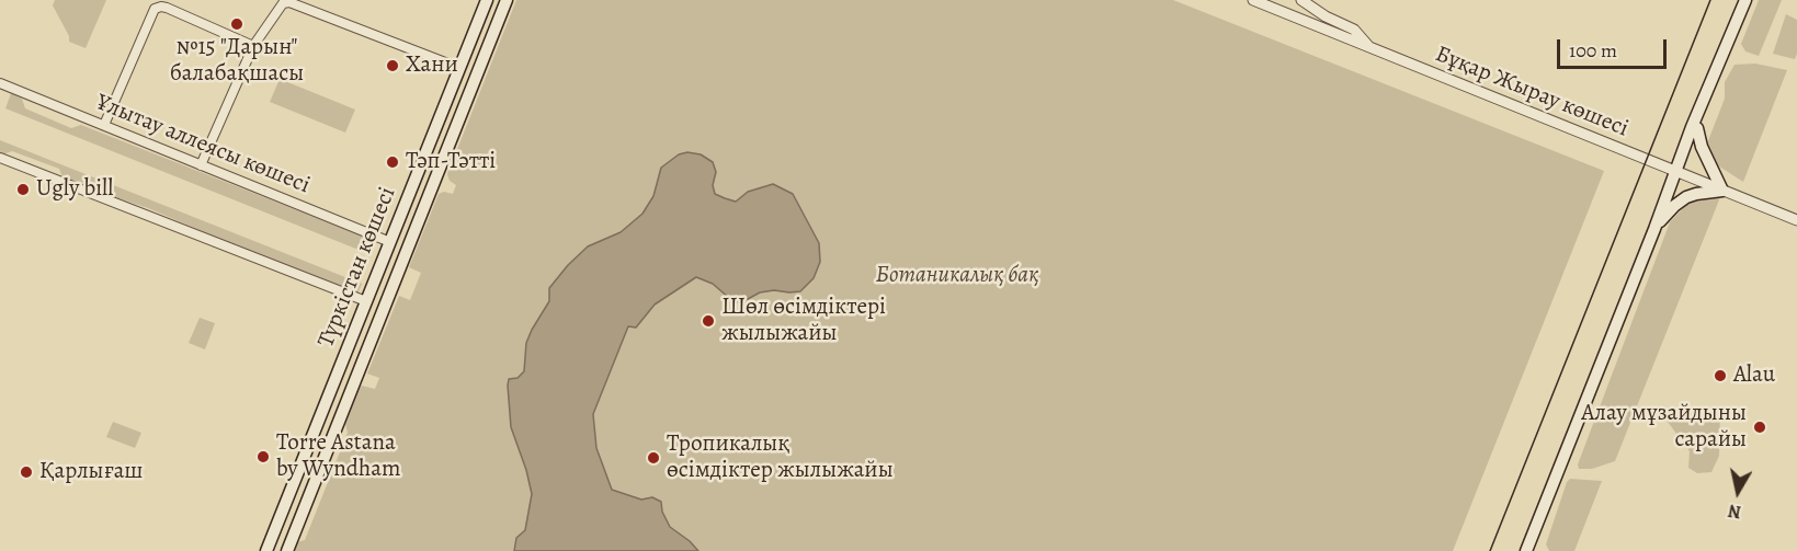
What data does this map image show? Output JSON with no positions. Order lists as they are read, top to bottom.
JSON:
{
  "streets": {
    "main road": ["Түркістан көшесі"],
    "street": ["Бұқар Жырау көшесі", "Ұлытау аллеясы көшесі"]
  },
  "crossings": [
    ["Ұлытау аллеясы көшесі", "Түркістан көшесі"]
  ],
  "parks": ["Ботаникалық бақ"],
  "places": [
    "№15 \"Дарын\" балабақшасы",
    "Хани",
    "Тәп-Тәтті",
    "Ugly bill",
    "Шөл өсімдіктері жылыжайы",
    "Alau",
    "Алау мұзайдыны сарайы",
    "Torre Astana by Wyndham",
    "Тропикалық өсімдіктер жылыжайы",
    "Қарлығаш"
  ],
  "scale_bar": "100 m",
  "north": "bottom"
}
